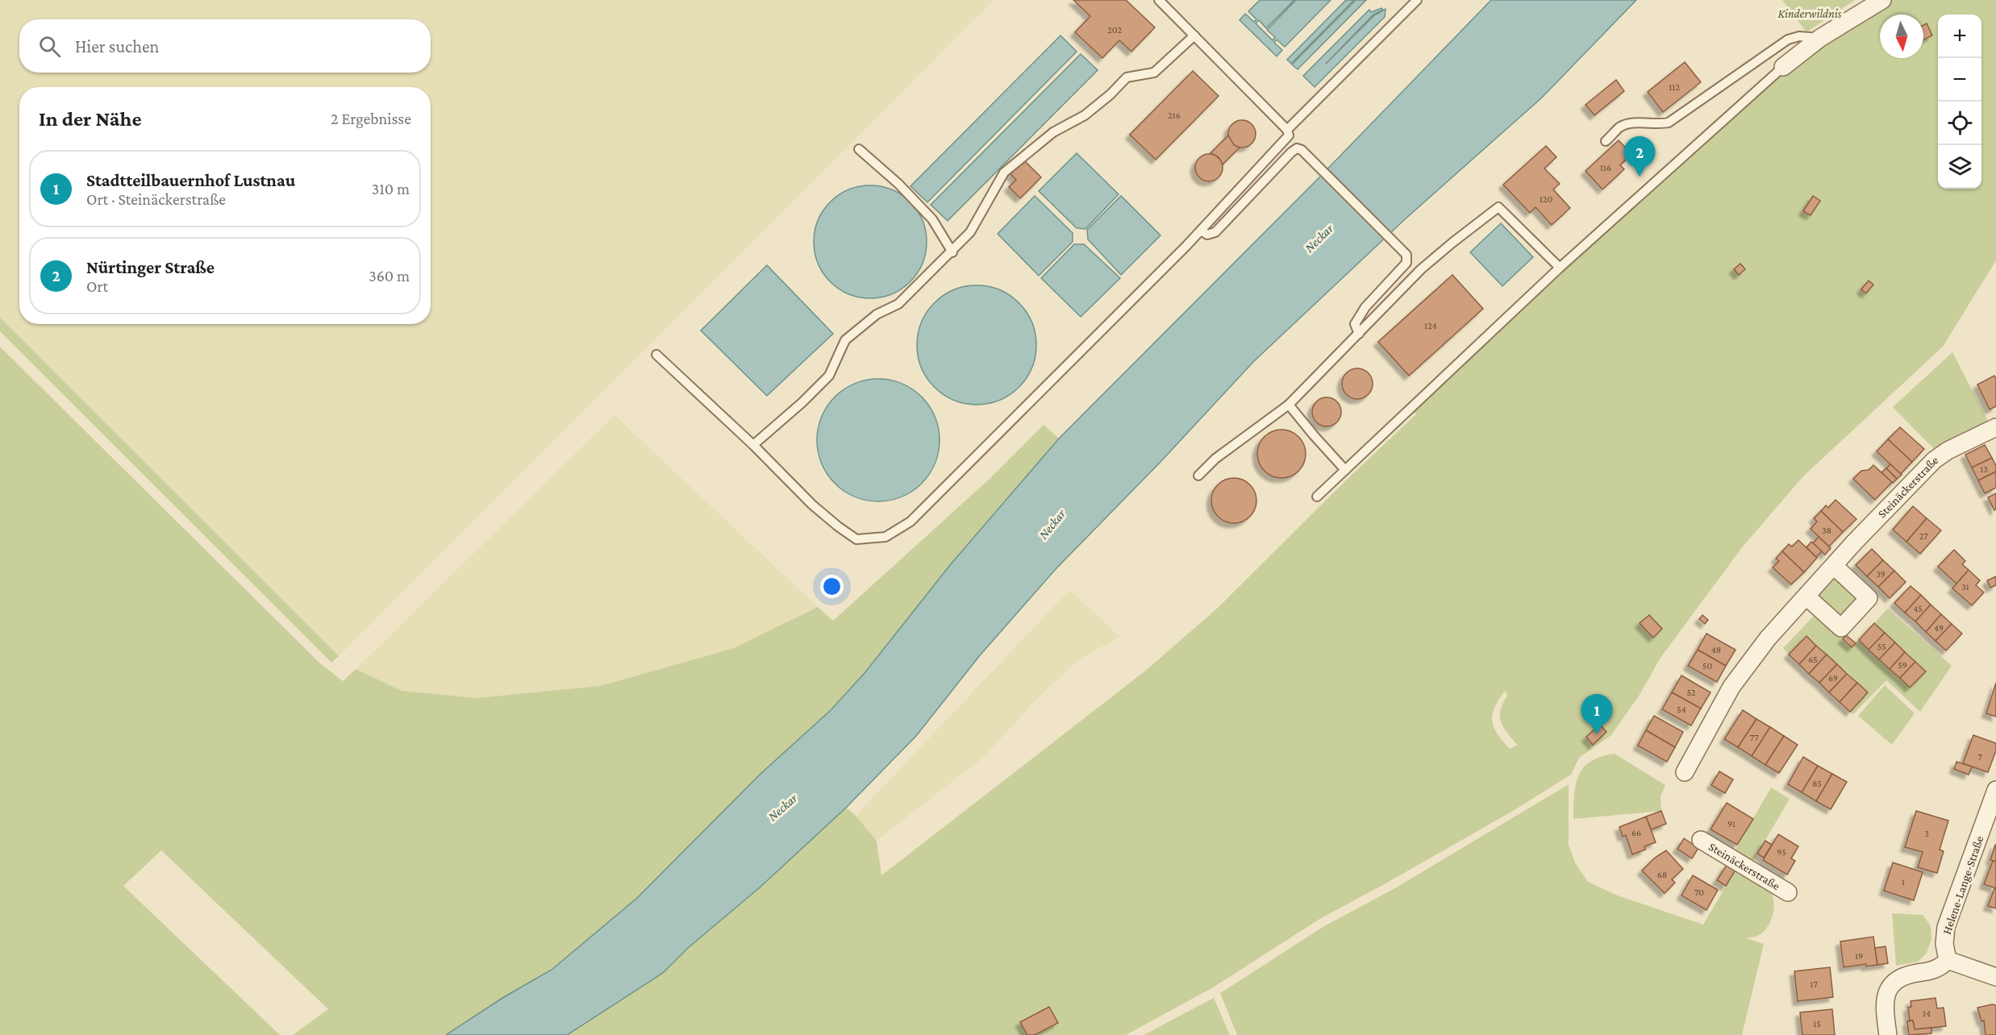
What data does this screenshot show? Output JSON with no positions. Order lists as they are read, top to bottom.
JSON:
{
  "streets": {
    "street": ["Steinäckerstraße", "Helene-Lange-Straße"]
  },
  "water": ["Neckar"],
  "parks": ["Kinderwildnis"],
  "house_numbers": [
    "202",
    "112",
    "216",
    "116",
    "120",
    "124",
    "13",
    "38",
    "27",
    "39",
    "31",
    "45",
    "49",
    "55",
    "48",
    "65",
    "59",
    "50",
    "69",
    "52",
    "54",
    "77",
    "7",
    "85",
    "91",
    "66",
    "3",
    "95",
    "68",
    "1",
    "70",
    "19",
    "17",
    "14",
    "15"
  ],
  "north": "bottom",
  "page": {
    "map_buttons": ["+", "−"],
    "search": "Hier suchen",
    "heading": ["In der Nähe", "2 Ergebnisse"],
    "pins": ["2", "1"],
    "list": [
      {
        "mark": "1",
        "name": "Stadtteilbauernhof Lustnau",
        "note": "Ort · Steinäckerstraße",
        "value": "310 m"
      },
      {
        "mark": "2",
        "name": "Nürtinger Straße",
        "note": "Ort",
        "value": "360 m"
      }
    ]
  }
}
